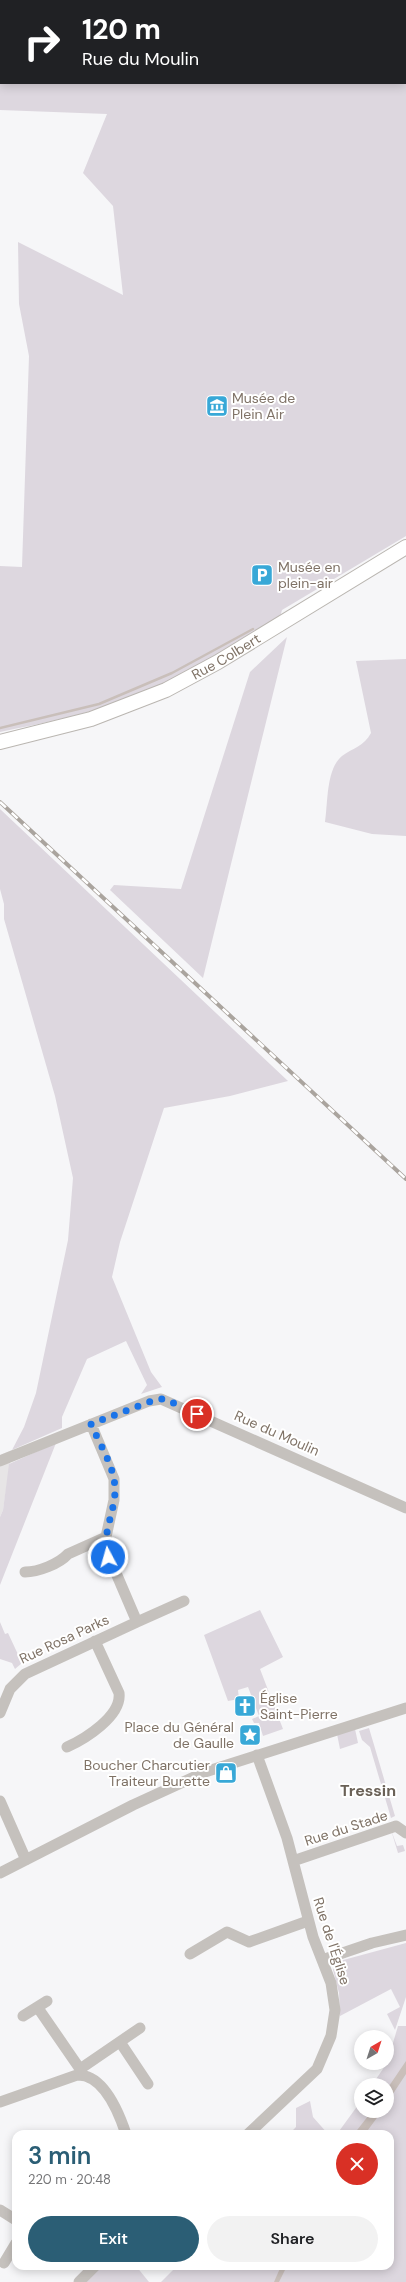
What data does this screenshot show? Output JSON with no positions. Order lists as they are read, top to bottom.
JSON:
{
  "streets": {
    "main road": ["Rue Colbert"],
    "street": [
      "Rue du Moulin",
      "Rue Rosa Parks",
      "Rue du Stade",
      "Rue de l'Église"
    ]
  },
  "crossings": [
    ["Rue du Stade", "Rue de l'Église"]
  ],
  "districts": ["Tressin"],
  "places": {
    "museum": ["Musée de Plein Air"],
    "parking": ["Musée en plein-air"],
    "church": ["Église Saint-Pierre"],
    "place": ["Place du Général de Gaulle"],
    "shop": ["Boucher Charcutier Traiteur Burette"]
  },
  "north": "top right",
  "page": {
    "turn": ["120 m", "Rue du Moulin"],
    "heading": ["3 min", "220 m · 20:48"],
    "buttons": ["Exit", "Share"]
  }
}
